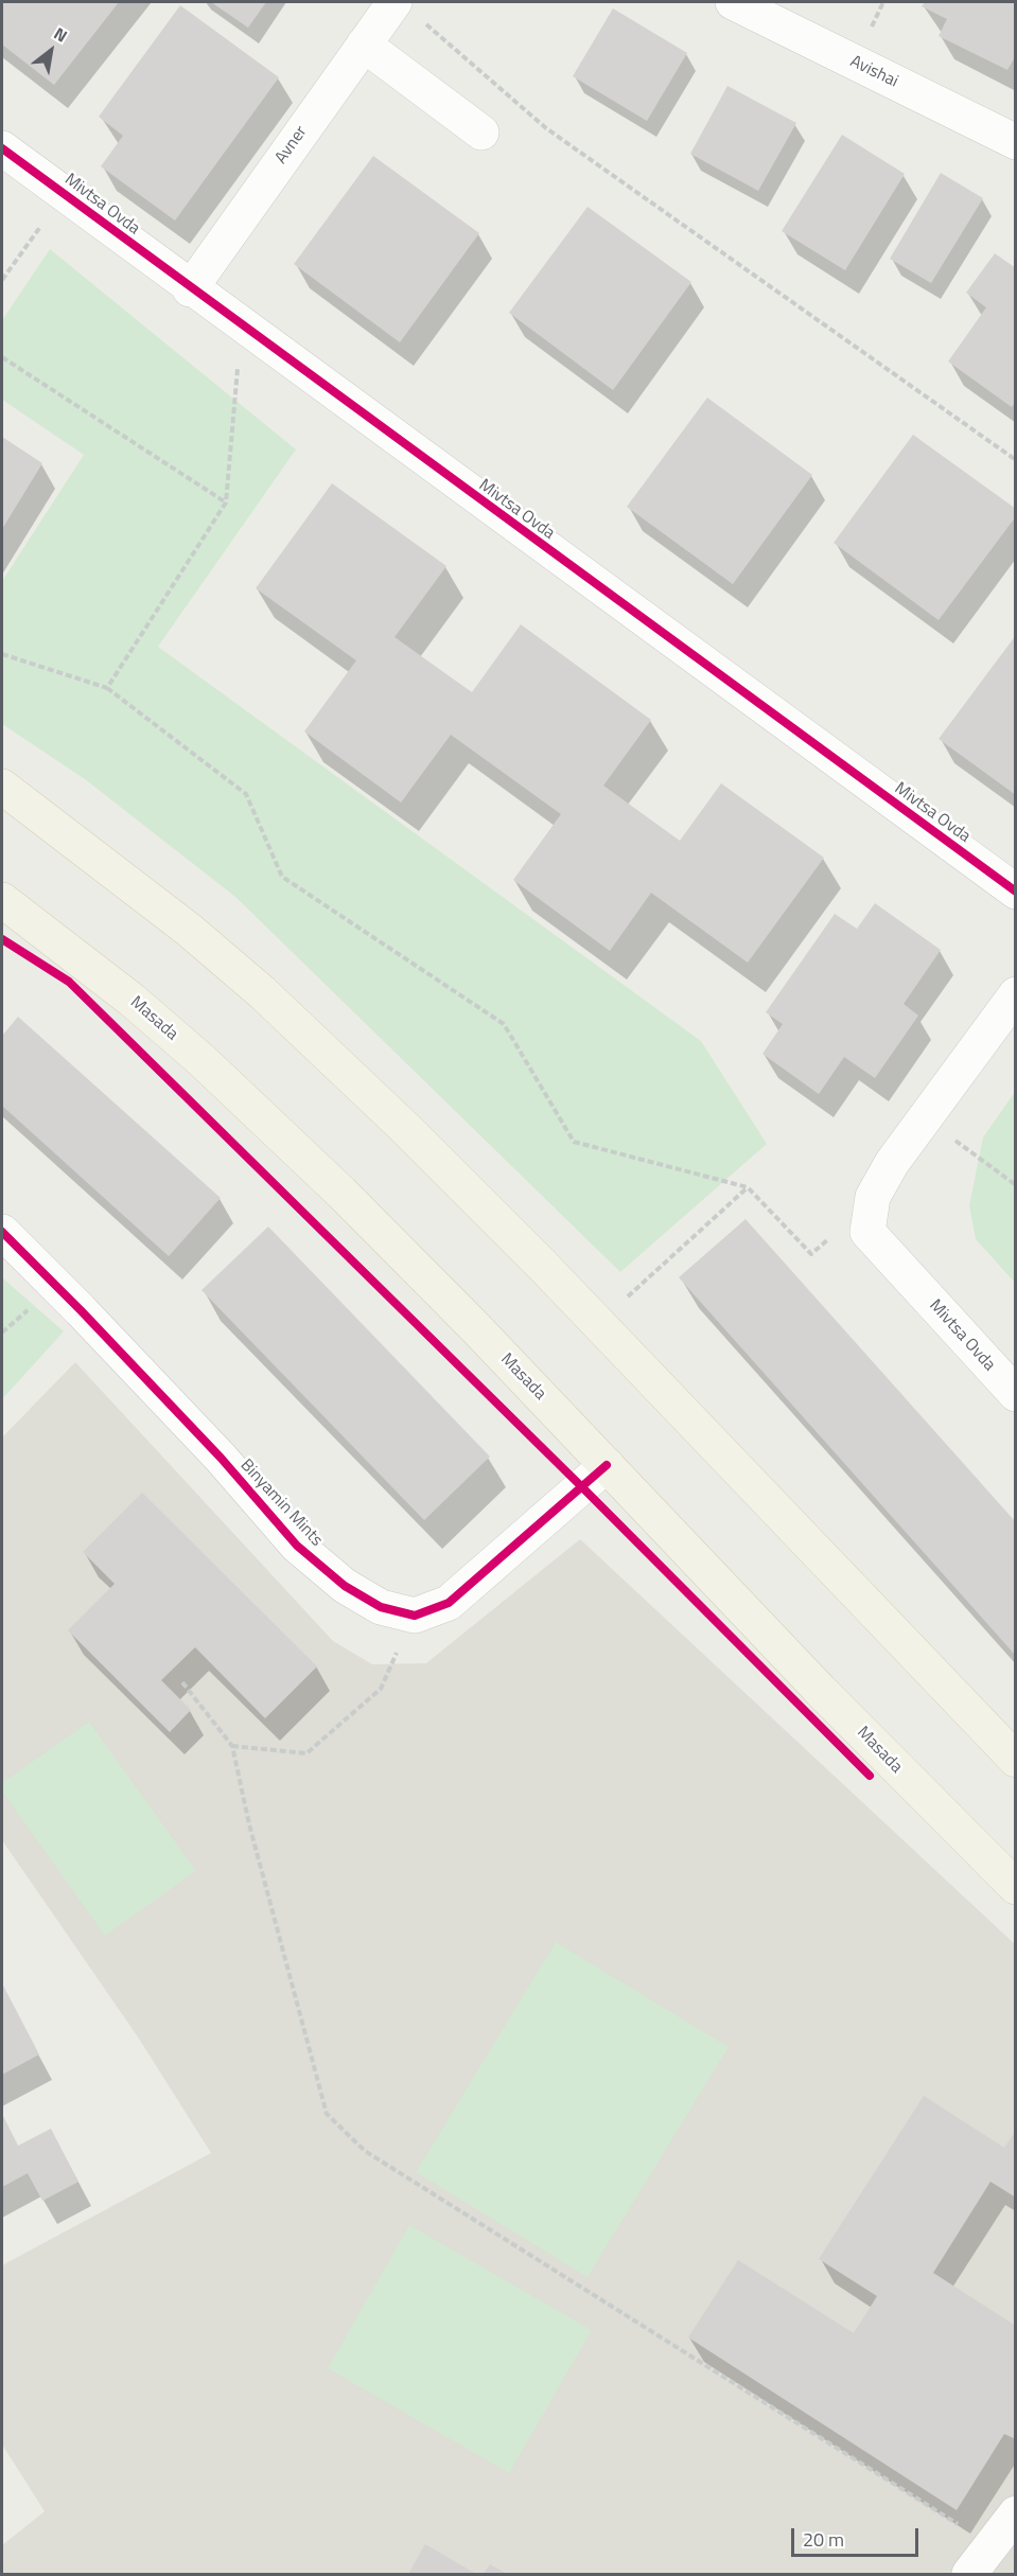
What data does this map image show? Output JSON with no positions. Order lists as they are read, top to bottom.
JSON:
{
  "streets": {
    "main road": ["Masada"],
    "street": [
      "Avishai",
      "Avner",
      "Mivtsa Ovda",
      "Binyamin Mints"
    ]
  },
  "crossings": [
    ["Avner", "Mivtsa Ovda"]
  ],
  "scale_bar": "20 m",
  "north": "top right"
}
